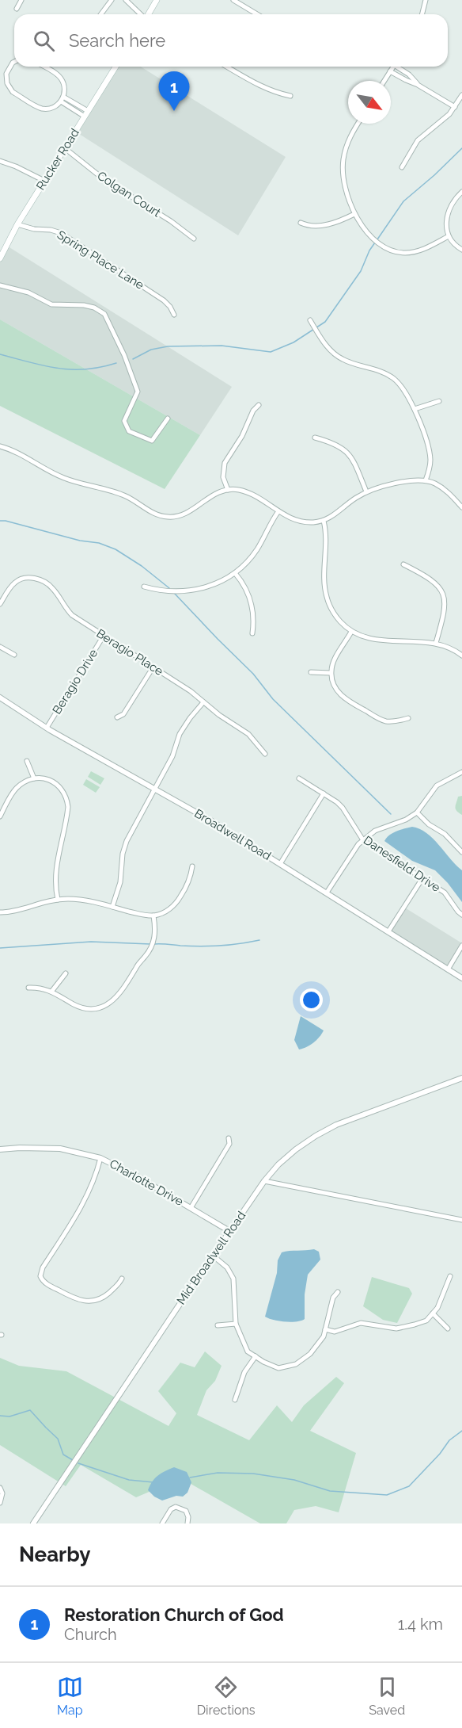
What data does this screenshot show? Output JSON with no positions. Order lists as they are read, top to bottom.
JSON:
{
  "streets": {
    "main road": ["Rucker Road"],
    "street": [
      "Colgan Court",
      "Spring Place Lane",
      "Beragio Place",
      "Beragio Drive",
      "Broadwell Road",
      "Danesfield Drive",
      "Charlotte Drive",
      "Mid Broadwell Road"
    ]
  },
  "crossings": [
    ["Rucker Road", "Colgan Court"],
    ["Rucker Road", "Spring Place Lane"],
    ["Beragio Place", "Beragio Drive"],
    ["Beragio Drive", "Broadwell Road"],
    ["Charlotte Drive", "Mid Broadwell Road"]
  ],
  "north": "bottom right",
  "page": {
    "search": "Search here",
    "pins": "1",
    "heading": "Nearby",
    "list": [
      {
        "mark": "1",
        "name": "Restoration Church of God",
        "note": "Church",
        "value": "1.4 km"
      }
    ],
    "nav": ["Map", "Directions", "Saved"]
  }
}
